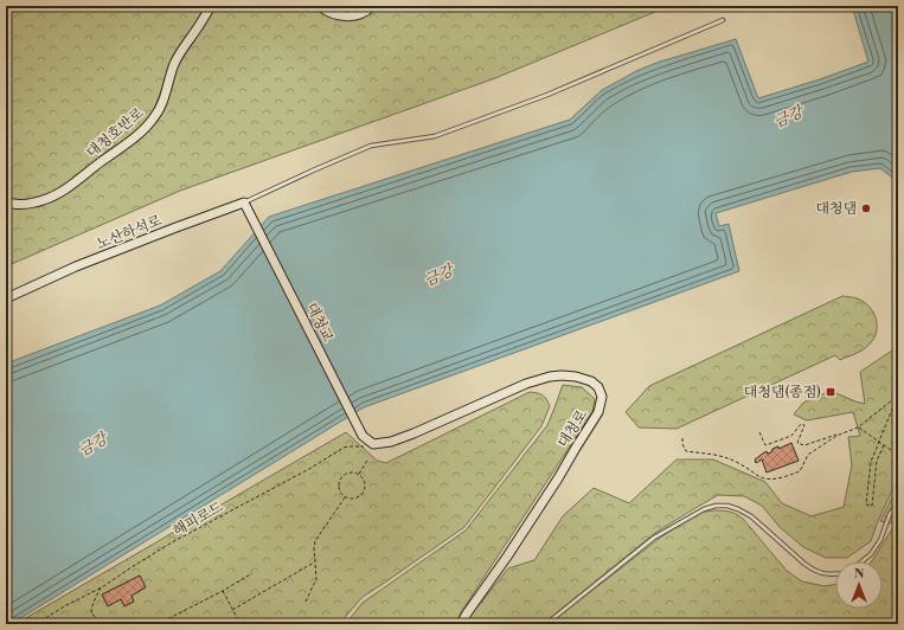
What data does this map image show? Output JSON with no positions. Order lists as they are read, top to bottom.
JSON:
{
  "streets": {
    "street": [
      "대청호반로",
      "노산하석로",
      "대청교",
      "대청로"
    ],
    "path": ["해피로드"]
  },
  "crossings": [
    ["노산하석로", "대청교"],
    ["대청교", "대청로"],
    ["대청교", "해피로드"],
    ["대청로", "해피로드"]
  ],
  "water": ["금강"],
  "places": {
    "other": ["대청댐"],
    "transit": ["대청댐(종점)"]
  },
  "north": "top"
}
